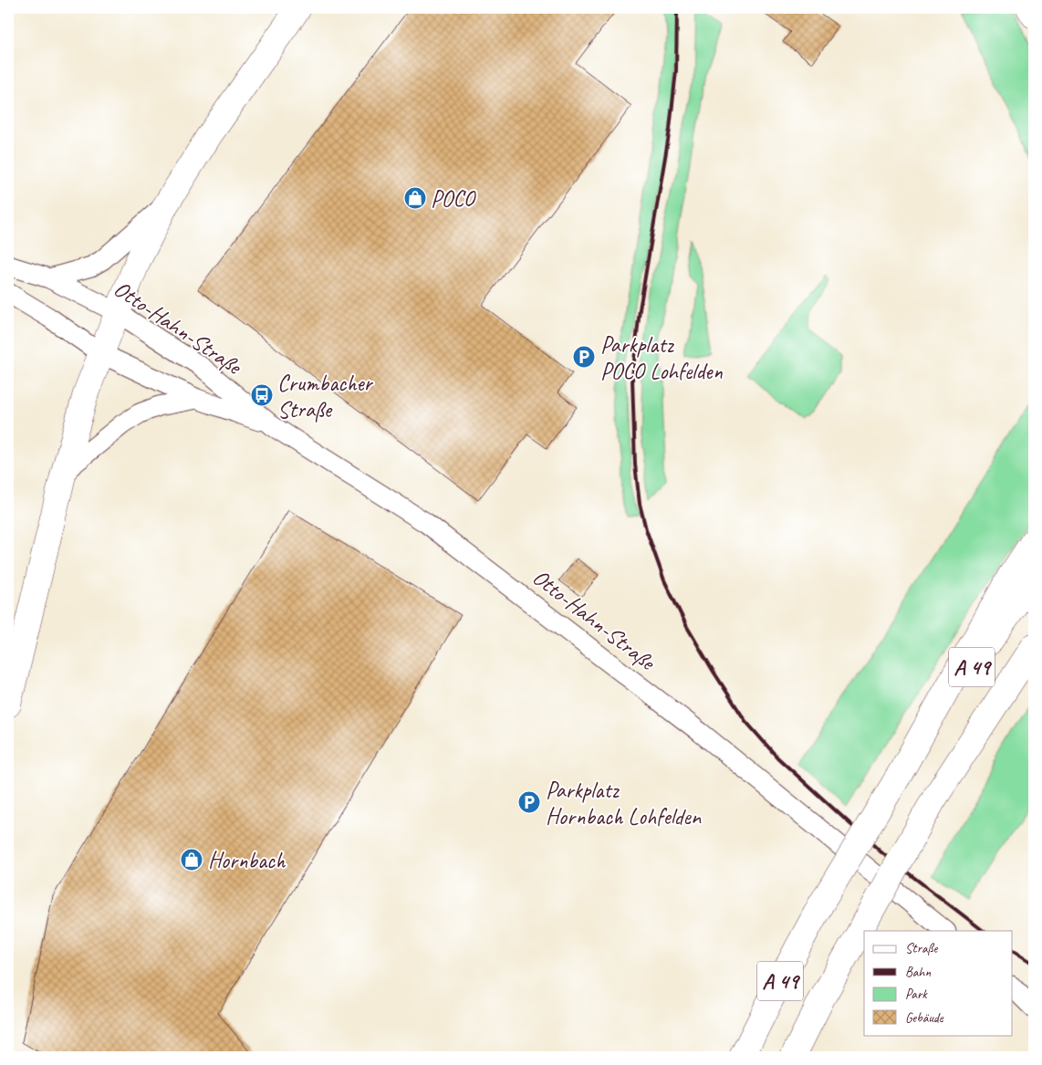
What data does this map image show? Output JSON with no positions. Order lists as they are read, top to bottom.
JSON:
{
  "streets": {
    "main road": ["A 49"],
    "street": ["Otto-Hahn-Straße"]
  },
  "places": {
    "shop": ["POCO", "Hornbach"],
    "parking": ["Parkplatz POCO Lohfelden", "Parkplatz Hornbach Lohfelden"],
    "bus stop": ["Crumbacher Straße"]
  },
  "legend": [
    "Straße",
    "Bahn",
    "Park",
    "Gebäude"
  ]
}
